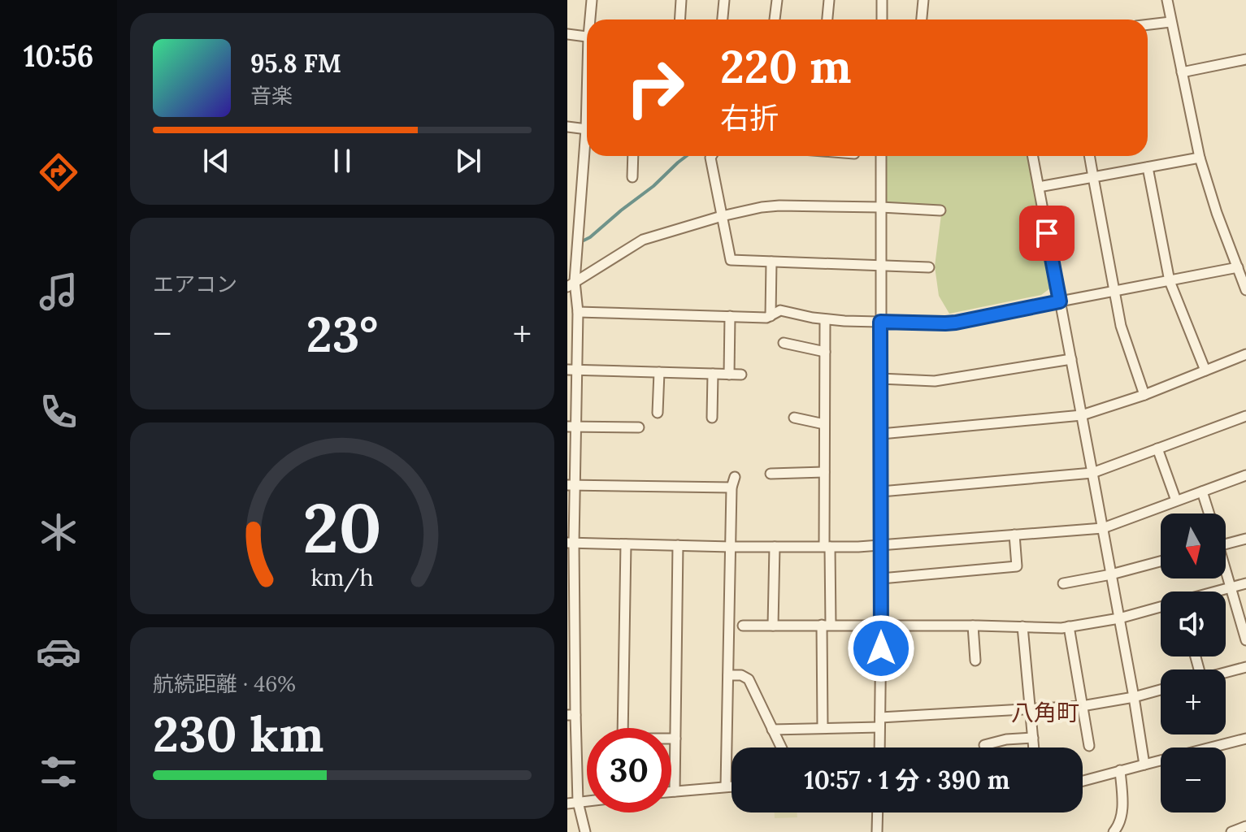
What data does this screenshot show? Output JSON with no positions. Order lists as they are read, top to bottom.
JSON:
{
  "districts": ["八角町"],
  "north": "bottom",
  "page": {
    "tabs": "10:56",
    "turn": ["220 m", "右折"],
    "song": ["95.8 FM", "音楽"],
    "tile": [
      "エアコン",
      ["航続距離 · 46%", "230 km"]
    ],
    "heat": ["−", "23°", "+"],
    "map_buttons": ["+", "−"],
    "limit": "30",
    "trip": "10:57 · 1 分 · 390 m",
    "gauge": ["20", "km/h"]
  }
}
